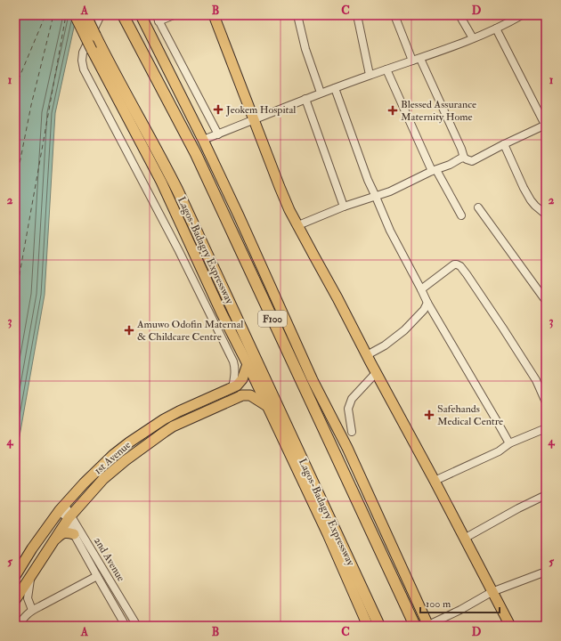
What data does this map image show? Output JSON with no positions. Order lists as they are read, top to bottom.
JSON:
{
  "streets": {
    "highway": ["Lagos-Badagry Expressway", "F100"],
    "main road": ["1st Avenue"],
    "street": ["2nd Avenue"]
  },
  "crossings": [
    ["Lagos-Badagry Expressway", "1st Avenue"],
    ["1st Avenue", "2nd Avenue"]
  ],
  "places": {
    "health": [
      "Jeokem Hospital",
      "Blessed Assurance Maternity Home",
      "Amuwo Odofin Maternal & Childcare Centre",
      "Safehands Medical Centre"
    ]
  },
  "scale_bar": "100 m",
  "grid": {
    "columns": [
      "A",
      "B",
      "C",
      "D"
    ],
    "rows": [
      "1",
      "2",
      "3",
      "4",
      "5"
    ]
  }
}
